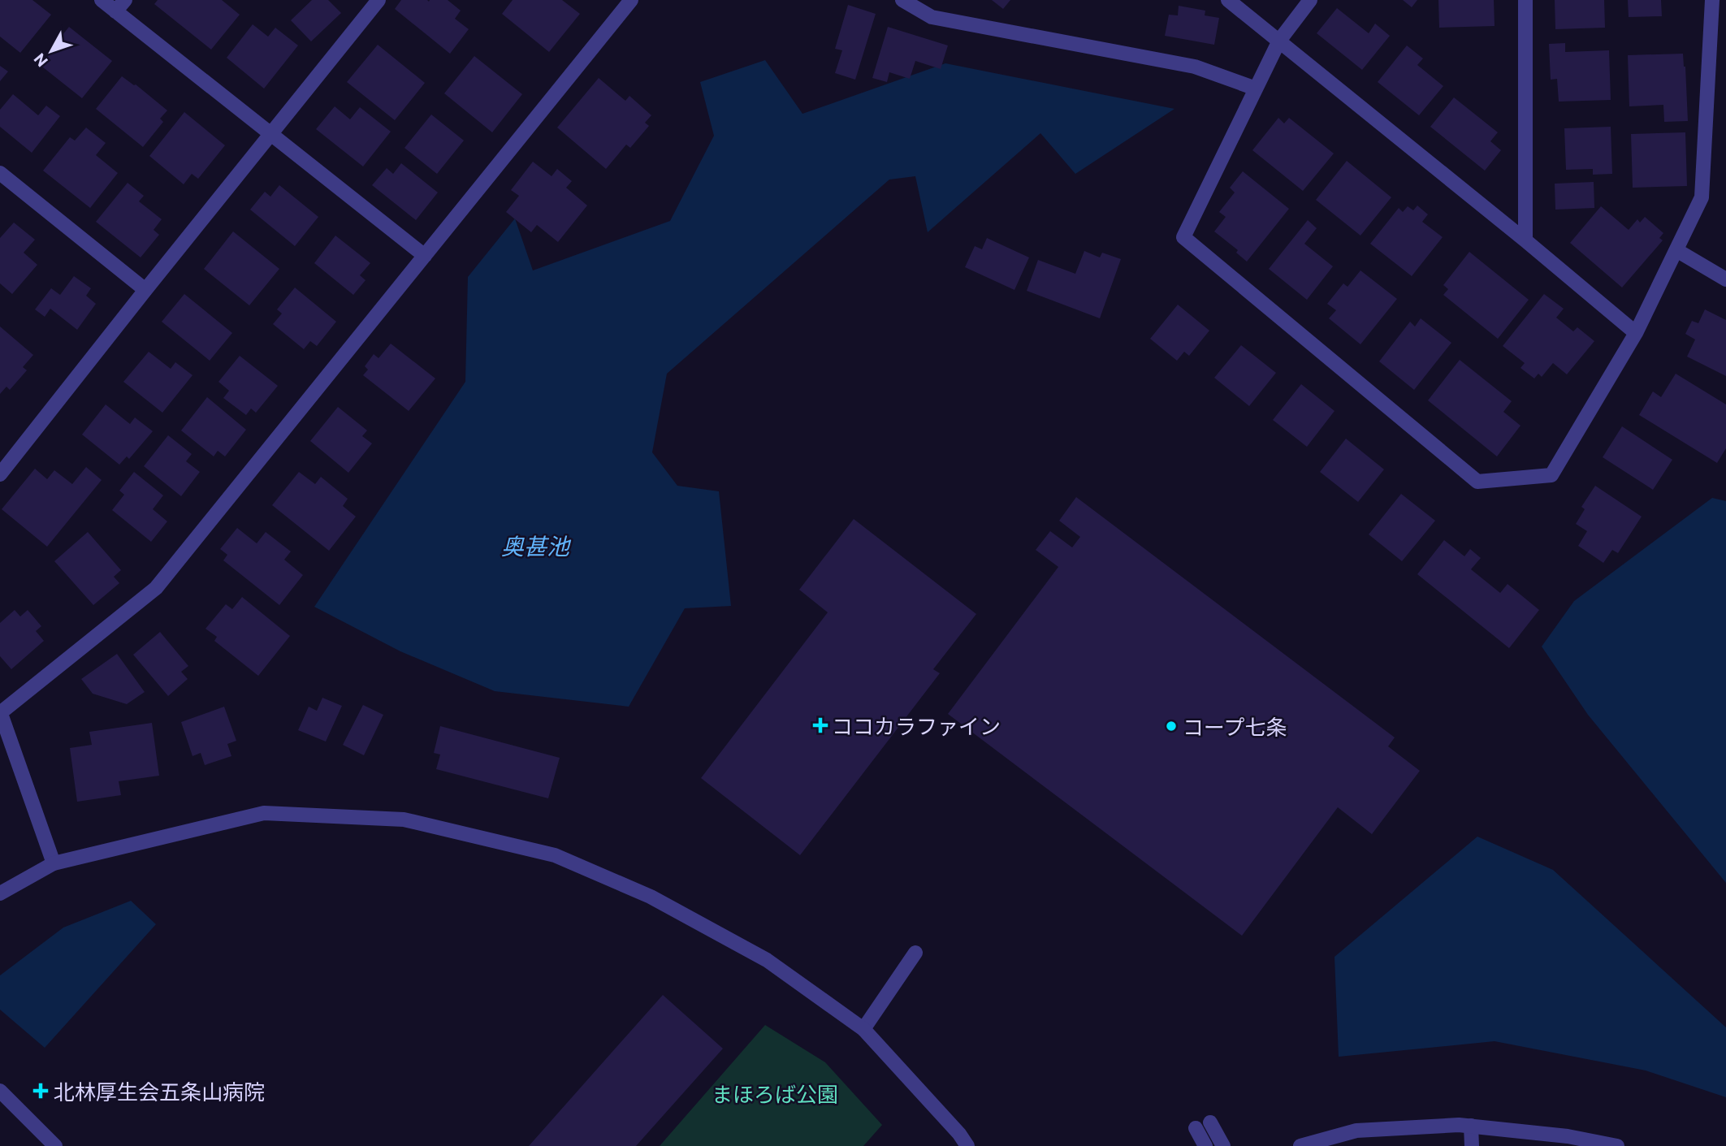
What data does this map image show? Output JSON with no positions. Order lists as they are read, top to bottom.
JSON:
{
  "water": ["奥甚池"],
  "parks": ["まほろば公園"],
  "places": {
    "health": ["ココカラファイン", "北林厚生会五条山病院"],
    "other": ["コープ七条"]
  },
  "north": "bottom left"
}
